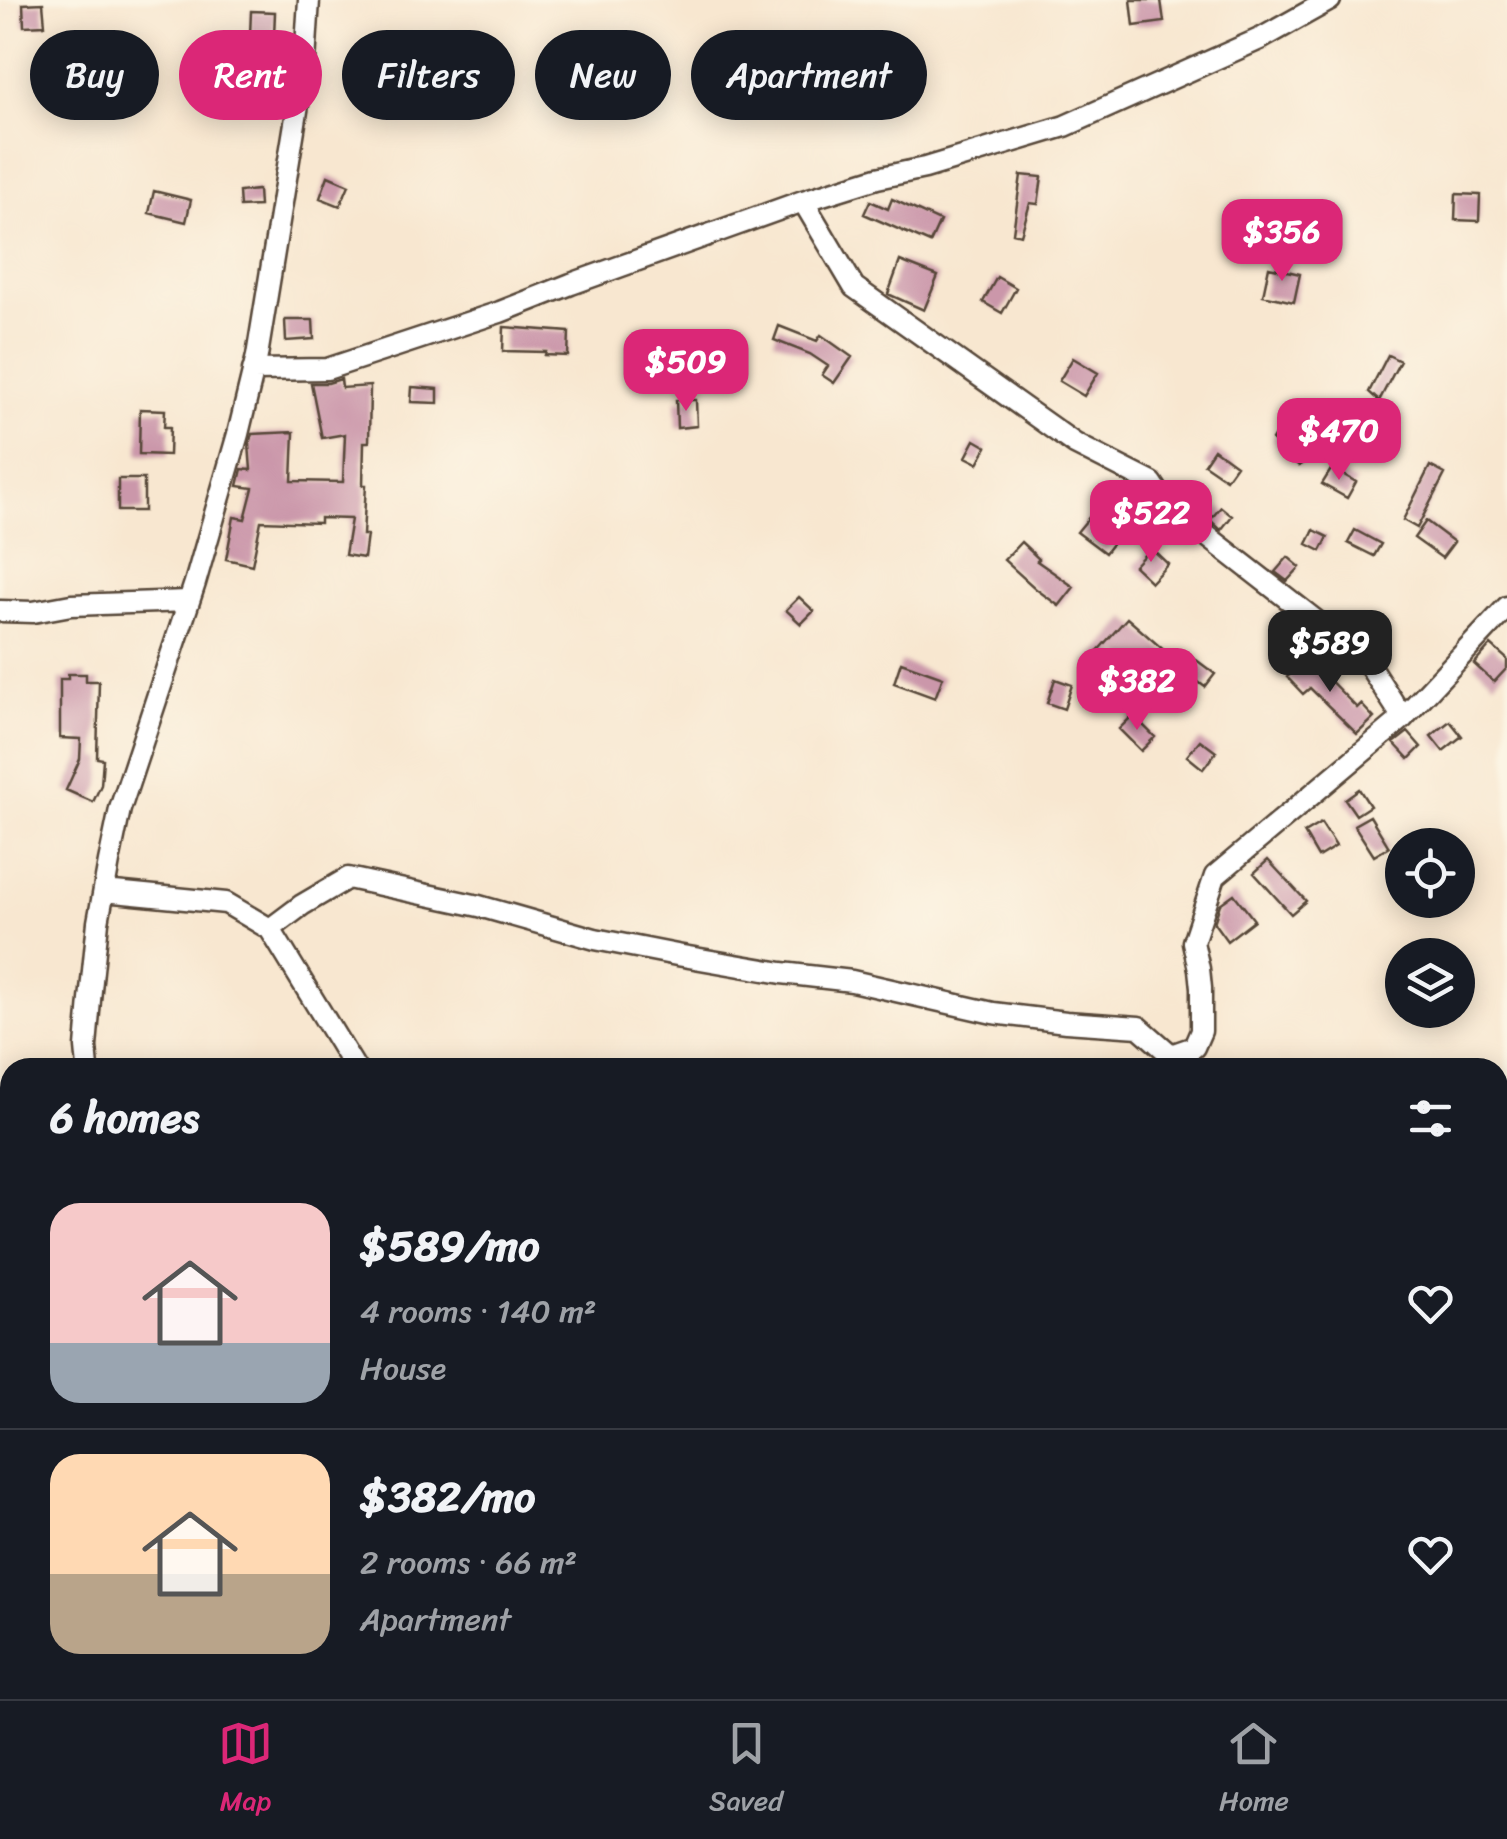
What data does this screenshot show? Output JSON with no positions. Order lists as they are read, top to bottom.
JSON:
{
  "page": {
    "chip": [
      "Buy",
      "Rent",
      "Filters",
      "New",
      "Apartment"
    ],
    "price": [
      "$356",
      "$509",
      "$470",
      "$522",
      "$589",
      "$382"
    ],
    "heading": "6 homes",
    "list": [
      {
        "name": "$589/mo",
        "note": "4 rooms · 140 m² · House"
      },
      {
        "name": "$382/mo",
        "note": "2 rooms · 66 m² · Apartment"
      }
    ],
    "tabs": ["Map", "Saved", "Home"]
  }
}
